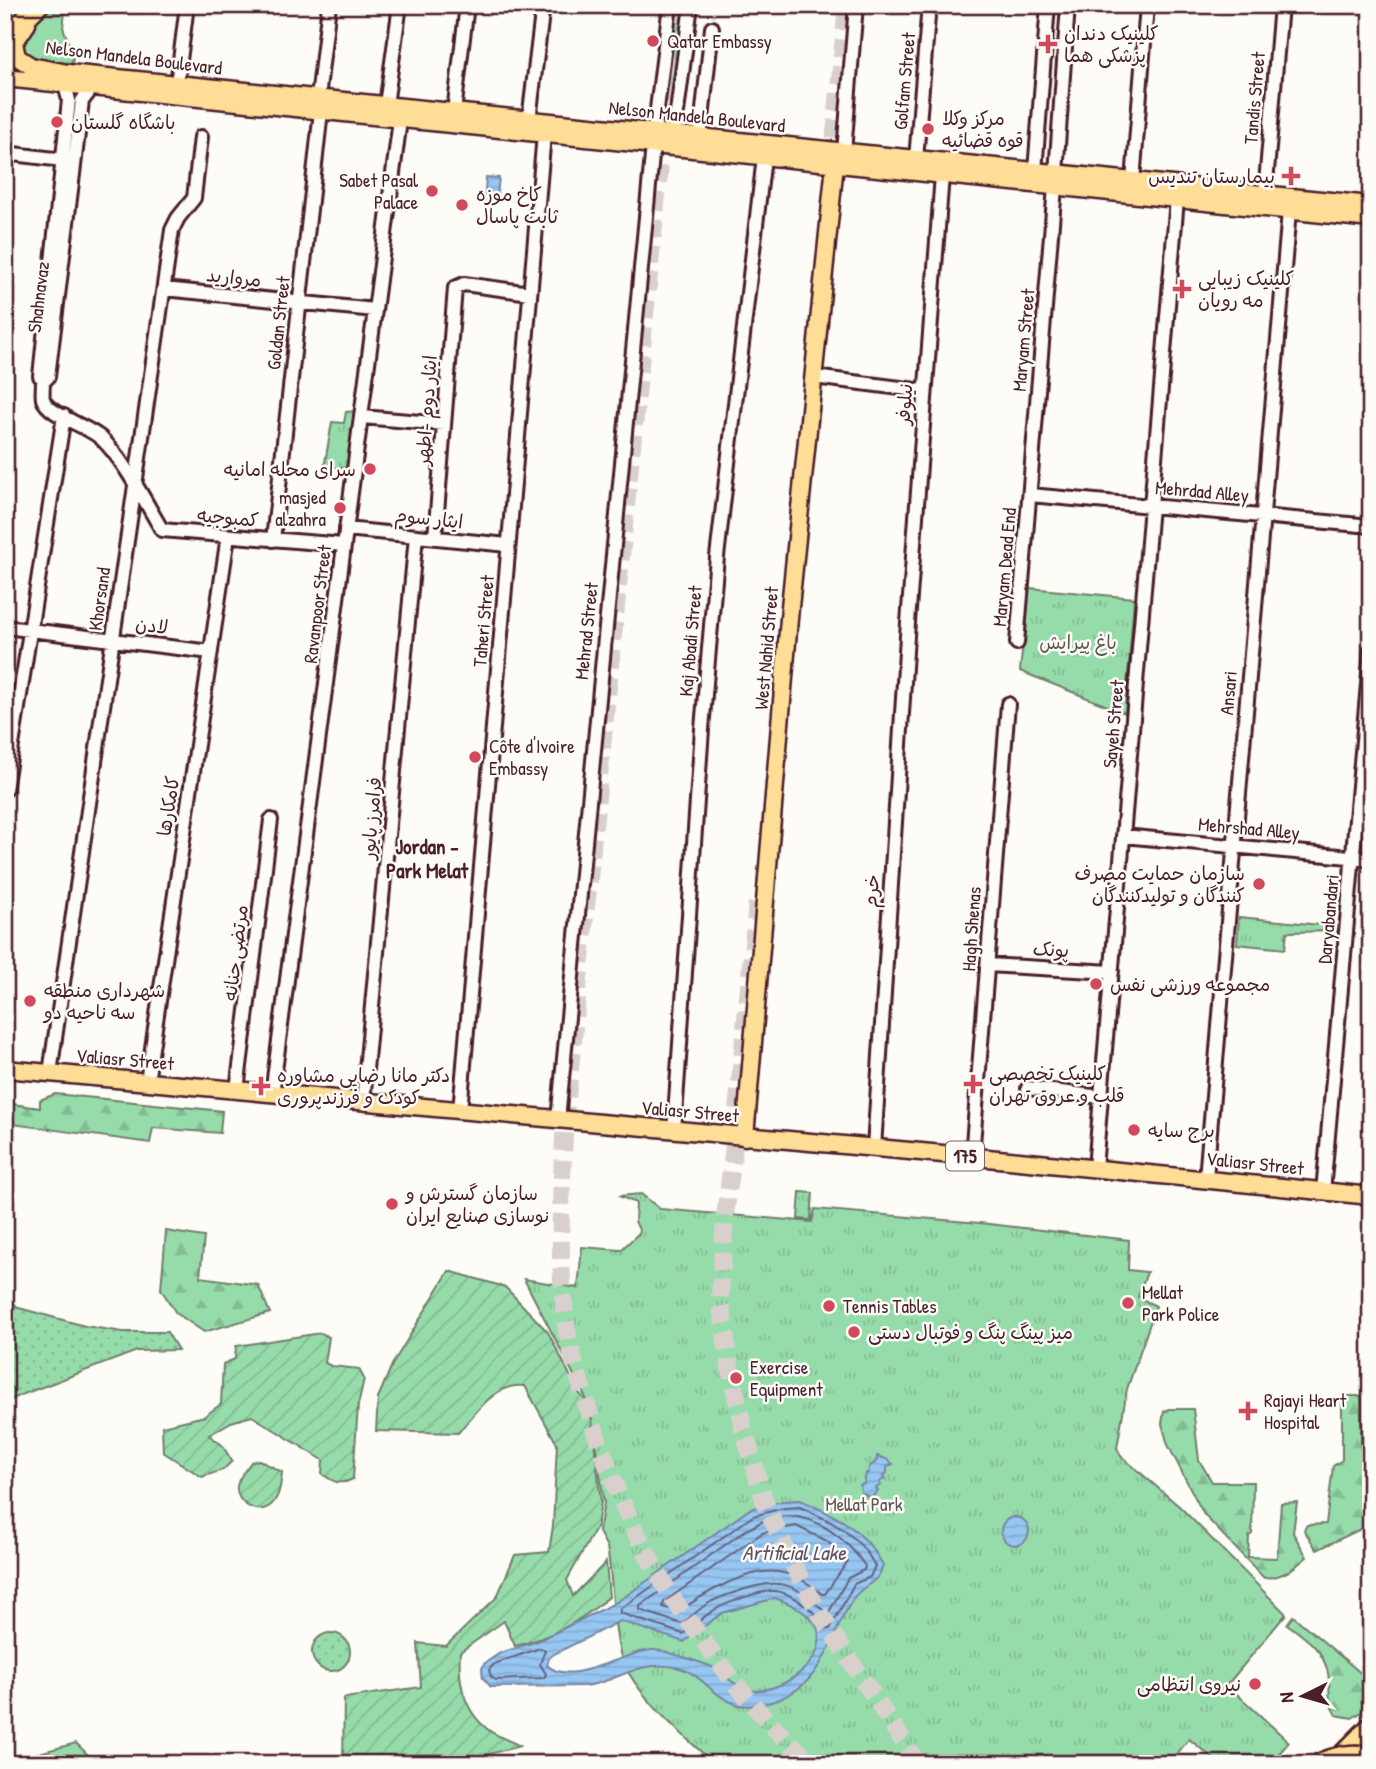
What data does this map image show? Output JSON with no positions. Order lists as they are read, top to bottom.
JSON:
{
  "streets": {
    "main road": [
      "Nelson Mandela Boulevard",
      "West Nahid Street",
      "Valiasr Street",
      "175"
    ],
    "street": [
      "Golfam Street",
      "Tandis Street",
      "مروارید",
      "Shahnavaz",
      "Goldan Street",
      "Maryam Street",
      "نیلوفر",
      "ایثار دوم -اطهر",
      "Mehrdad Alley",
      "کمبوجیه",
      "ایثار سوم",
      "Maryam Dead End",
      "Khorsand",
      "Ravanpoor Street",
      "Taheri Street",
      "لادن",
      "Mehrad Street",
      "Kaj Abadi Street",
      "Ansari",
      "Sayeh Street",
      "کامکارها",
      "فرامرز پایور",
      "Mehrshad Alley",
      "خرم",
      "Daryabandari",
      "Hagh Shenas",
      "پونک",
      "مرتضی حنانه"
    ]
  },
  "crossings": [
    ["Nelson Mandela Boulevard", "Golfam Street"],
    ["Nelson Mandela Boulevard", "Tandis Street"],
    ["Nelson Mandela Boulevard", "Shahnavaz"],
    ["Nelson Mandela Boulevard", "Goldan Street"],
    ["Nelson Mandela Boulevard", "Maryam Street"],
    ["Nelson Mandela Boulevard", "نیلوفر"],
    ["Nelson Mandela Boulevard", "Ravanpoor Street"],
    ["Nelson Mandela Boulevard", "Taheri Street"],
    ["Nelson Mandela Boulevard", "Mehrad Street"],
    ["Nelson Mandela Boulevard", "Kaj Abadi Street"],
    ["Nelson Mandela Boulevard", "West Nahid Street"],
    ["Nelson Mandela Boulevard", "Ansari"],
    ["Nelson Mandela Boulevard", "Sayeh Street"],
    ["مروارید", "Goldan Street"],
    ["مروارید", "Khorsand"],
    ["مروارید", "Ravanpoor Street"],
    ["Shahnavaz", "کمبوجیه"],
    ["Goldan Street", "کمبوجیه"],
    ["Maryam Street", "Mehrdad Alley"],
    ["Maryam Street", "Maryam Dead End"],
    ["نیلوفر", "خرم"],
    ["ایثار دوم -اطهر", "ایثار سوم"],
    ["ایثار دوم -اطهر", "Taheri Street"],
    ["Mehrdad Alley", "Maryam Dead End"],
    ["Mehrdad Alley", "Ansari"],
    ["Mehrdad Alley", "Sayeh Street"],
    ["کمبوجیه", "Khorsand"],
    ["کمبوجیه", "Ravanpoor Street"],
    ["کمبوجیه", "کامکارها"],
    ["ایثار سوم", "Ravanpoor Street"],
    ["ایثار سوم", "Taheri Street"],
    ["ایثار سوم", "فرامرز پایور"],
    ["Khorsand", "لادن"],
    ["Khorsand", "Valiasr Street"],
    ["Ravanpoor Street", "Valiasr Street"],
    ["Taheri Street", "Valiasr Street"],
    ["لادن", "کامکارها"],
    ["Mehrad Street", "Valiasr Street"],
    ["Kaj Abadi Street", "Valiasr Street"],
    ["West Nahid Street", "Valiasr Street"],
    ["Ansari", "Mehrshad Alley"],
    ["Ansari", "Valiasr Street"],
    ["Sayeh Street", "Mehrshad Alley"],
    ["Sayeh Street", "پونک"],
    ["Sayeh Street", "Valiasr Street"],
    ["کامکارها", "Valiasr Street"],
    ["فرامرز پایور", "Valiasr Street"],
    ["Mehrshad Alley", "Daryabandari"],
    ["خرم", "Valiasr Street"],
    ["Daryabandari", "Valiasr Street"],
    ["Hagh Shenas", "پونک"],
    ["Hagh Shenas", "Valiasr Street"],
    ["مرتضی حنانه", "Valiasr Street"]
  ],
  "districts": ["Jordan - Park Melat"],
  "water": ["Artificial Lake"],
  "parks": ["باغ پیرایش", "Mellat Park"],
  "places": {
    "other": [
      "Qatar Embassy",
      "باشگاه گلستان",
      "مرکز وکلا قوه قضائیه",
      "Sabet Pasal Palace",
      "کاخ موزه ثابت پاسال",
      "سرای محله امانیه",
      "masjed alzahra",
      "Côte d'Ivoire Embassy",
      "سازمان حمایت مصرف کنندگان و تولیدکنندگان",
      "مجموعه ورزشی نفس",
      "شهرداری منطقه سه ناحیه دو",
      "برج سایه",
      "سازمان گسترش و نوسازی صنایع ایران",
      "Mellat Park Police",
      "Tennis Tables",
      "میز پینگ پنگ و فوتبال دستی",
      "Exercise Equipment",
      "نیروی انتظامی"
    ],
    "health": [
      "کلینیک دندان پزشکی هما",
      "بیمارستان تندیس",
      "کلینیک زیبایی مه رویان",
      "کلینیک تخصصی قلب و عروق تهران",
      "دکتر مانا رضایی مشاوره کودک و فرزندپروری",
      "Rajayi Heart Hospital"
    ]
  },
  "north": "left"
}
